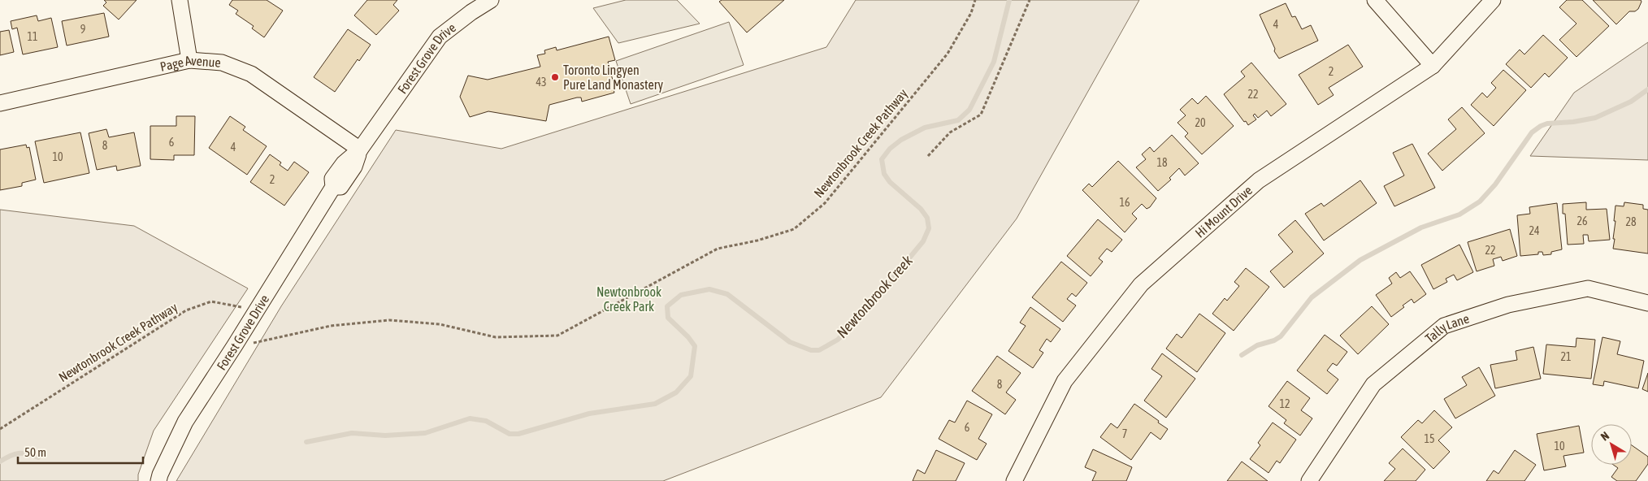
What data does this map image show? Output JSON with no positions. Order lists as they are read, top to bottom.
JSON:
{
  "streets": {
    "street": [
      "Forest Grove Drive",
      "Page Avenue",
      "Hi Mount Drive",
      "Tally Lane"
    ],
    "path": ["Newtonbrook Creek Pathway"]
  },
  "crossings": [
    ["Forest Grove Drive", "Page Avenue"],
    ["Forest Grove Drive", "Newtonbrook Creek Pathway"]
  ],
  "water": ["Newtonbrook Creek"],
  "parks": ["Newtonbrook Creek Park"],
  "places": ["Toronto Lingyen Pure Land Monastery"],
  "house_numbers": [
    "4",
    "9",
    "11",
    "2",
    "43",
    "22",
    "20",
    "6",
    "8",
    "4",
    "10",
    "18",
    "2",
    "16",
    "26",
    "28",
    "24",
    "22",
    "21",
    "8",
    "12",
    "6",
    "7",
    "15",
    "10"
  ],
  "scale_bar": "50 m",
  "north": "top left"
}
